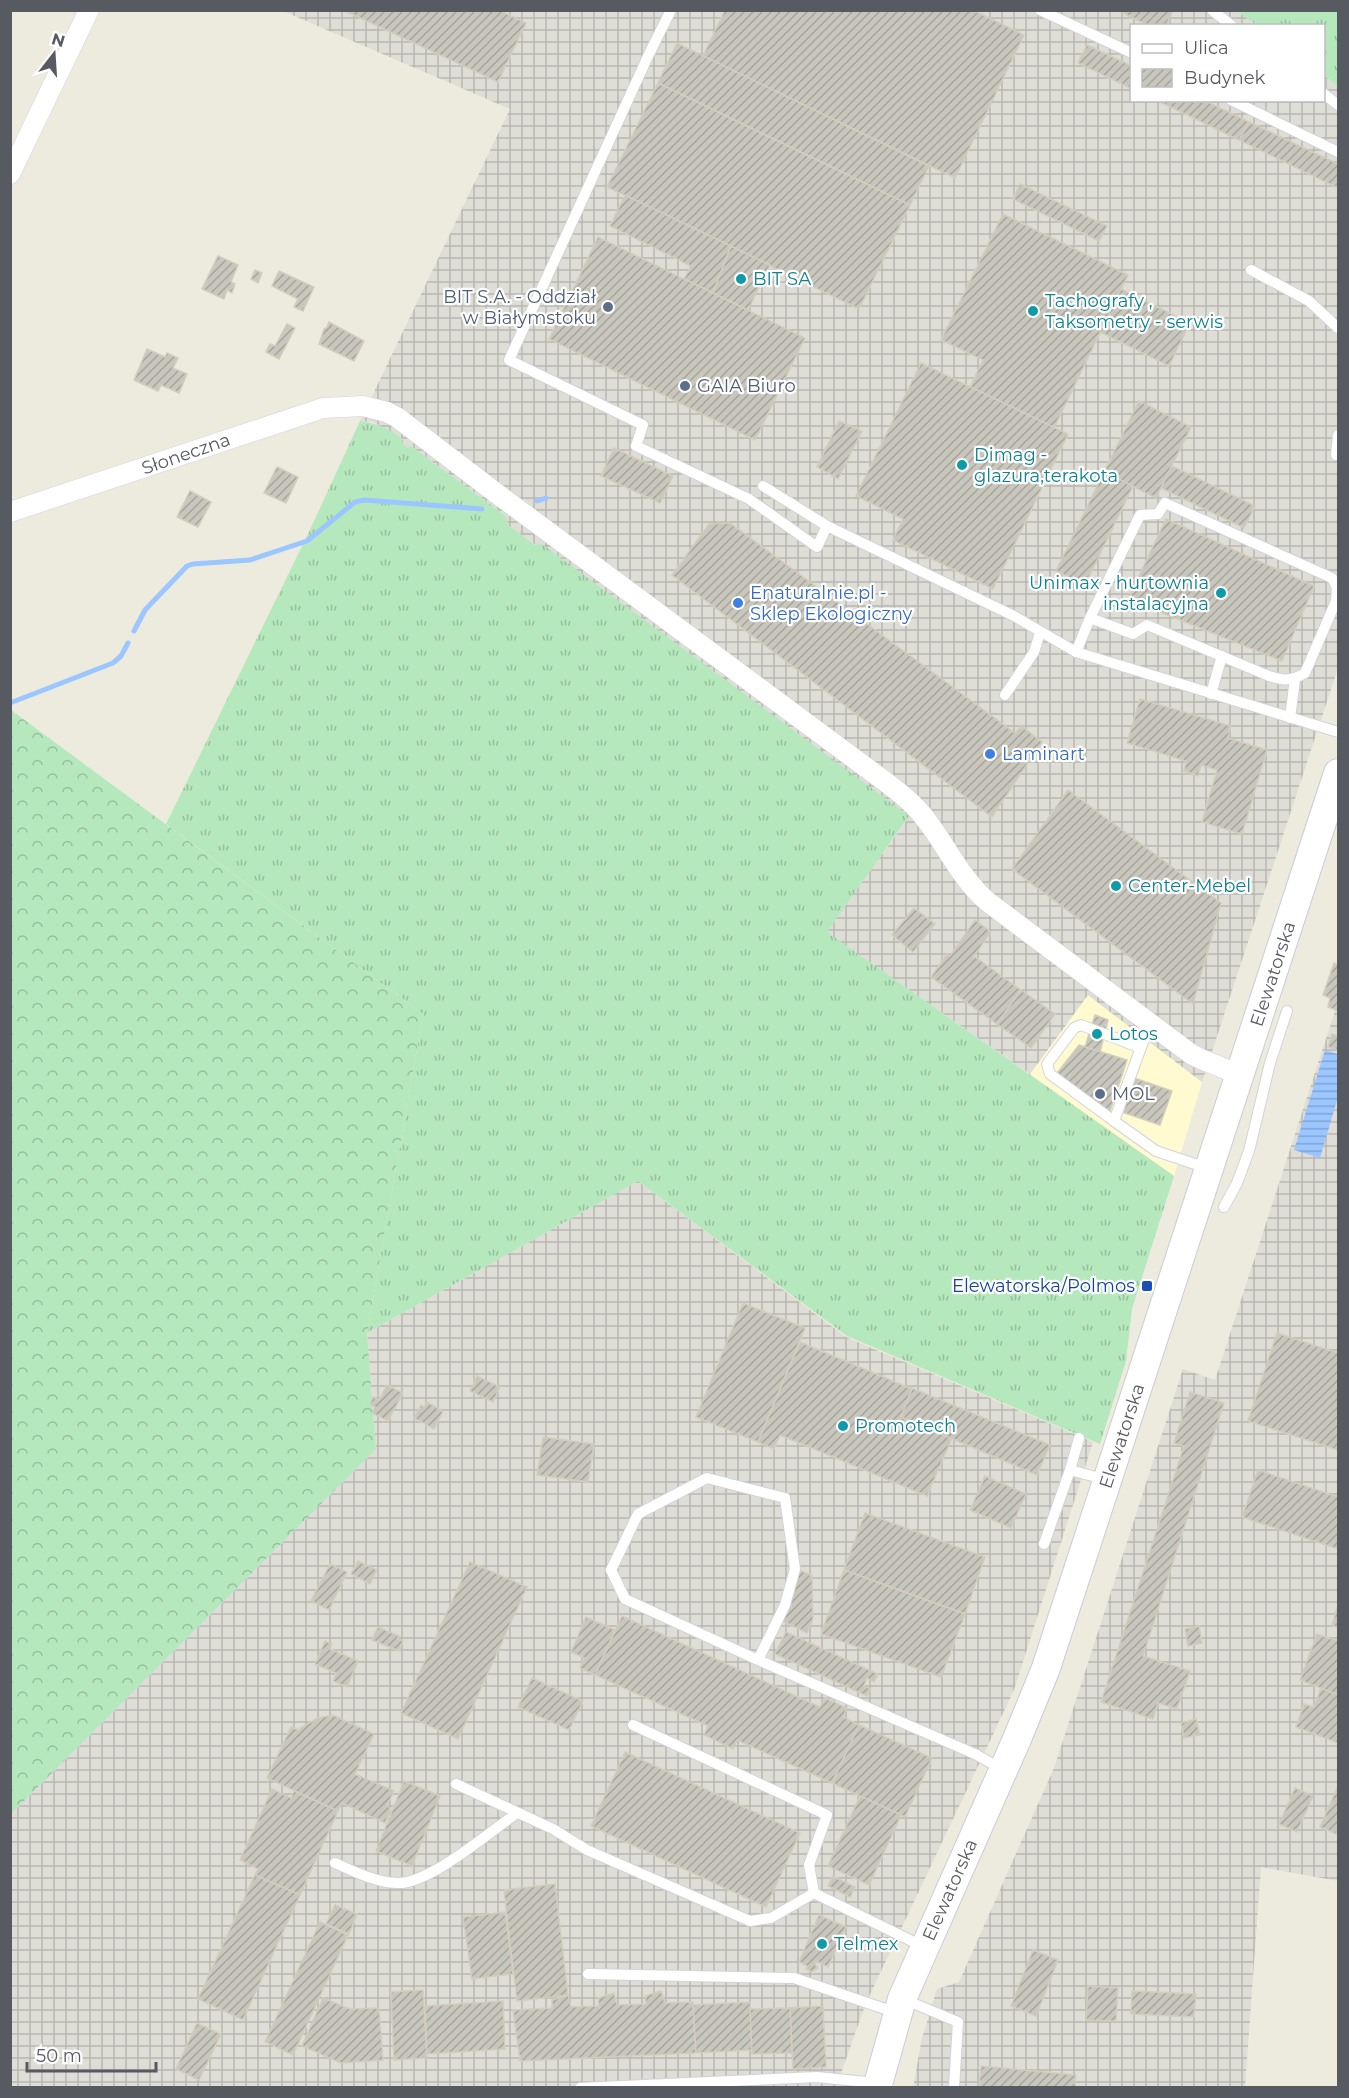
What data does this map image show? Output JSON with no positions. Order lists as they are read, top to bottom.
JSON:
{
  "streets": {
    "street": ["Słoneczna", "Elewatorska"]
  },
  "crossings": [
    ["Słoneczna", "Elewatorska"]
  ],
  "places": {
    "other": [
      "BIT SA",
      "BIT S.A. - Oddział w Białymstoku",
      "Tachografy , Taksometry - serwis",
      "GAIA Biuro",
      "Dimag - glazura,terakota",
      "Unimax - hurtownia instalacyjna",
      "Enaturalnie.pl - Sklep Ekologiczny",
      "Laminart",
      "Center-Mebel",
      "Lotos",
      "MOL",
      "Promotech",
      "Telmex"
    ],
    "transit": ["Elewatorska/Polmos"]
  },
  "legend": ["Ulica", "Budynek"],
  "scale_bar": "50 m",
  "north": "top"
}
